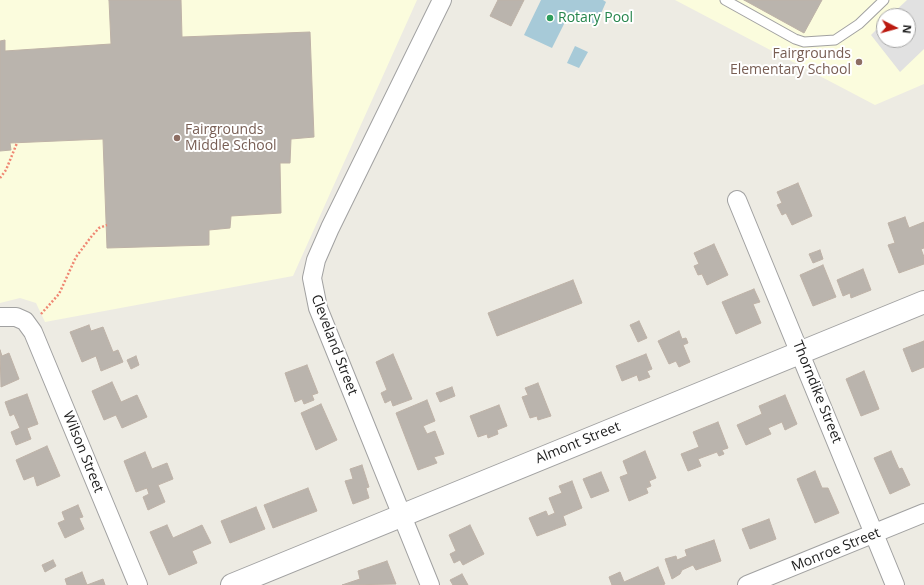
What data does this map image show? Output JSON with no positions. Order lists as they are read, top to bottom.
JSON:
{
  "streets": {
    "street": [
      "Cleveland Street",
      "Thorndike Street",
      "Almont Street",
      "Wilson Street",
      "Monroe Street"
    ]
  },
  "crossings": [
    ["Cleveland Street", "Almont Street"],
    ["Thorndike Street", "Almont Street"],
    ["Thorndike Street", "Monroe Street"]
  ],
  "places": ["Rotary Pool", "Fairgrounds Elementary School", "Fairgrounds Middle School"],
  "north": "right"
}
